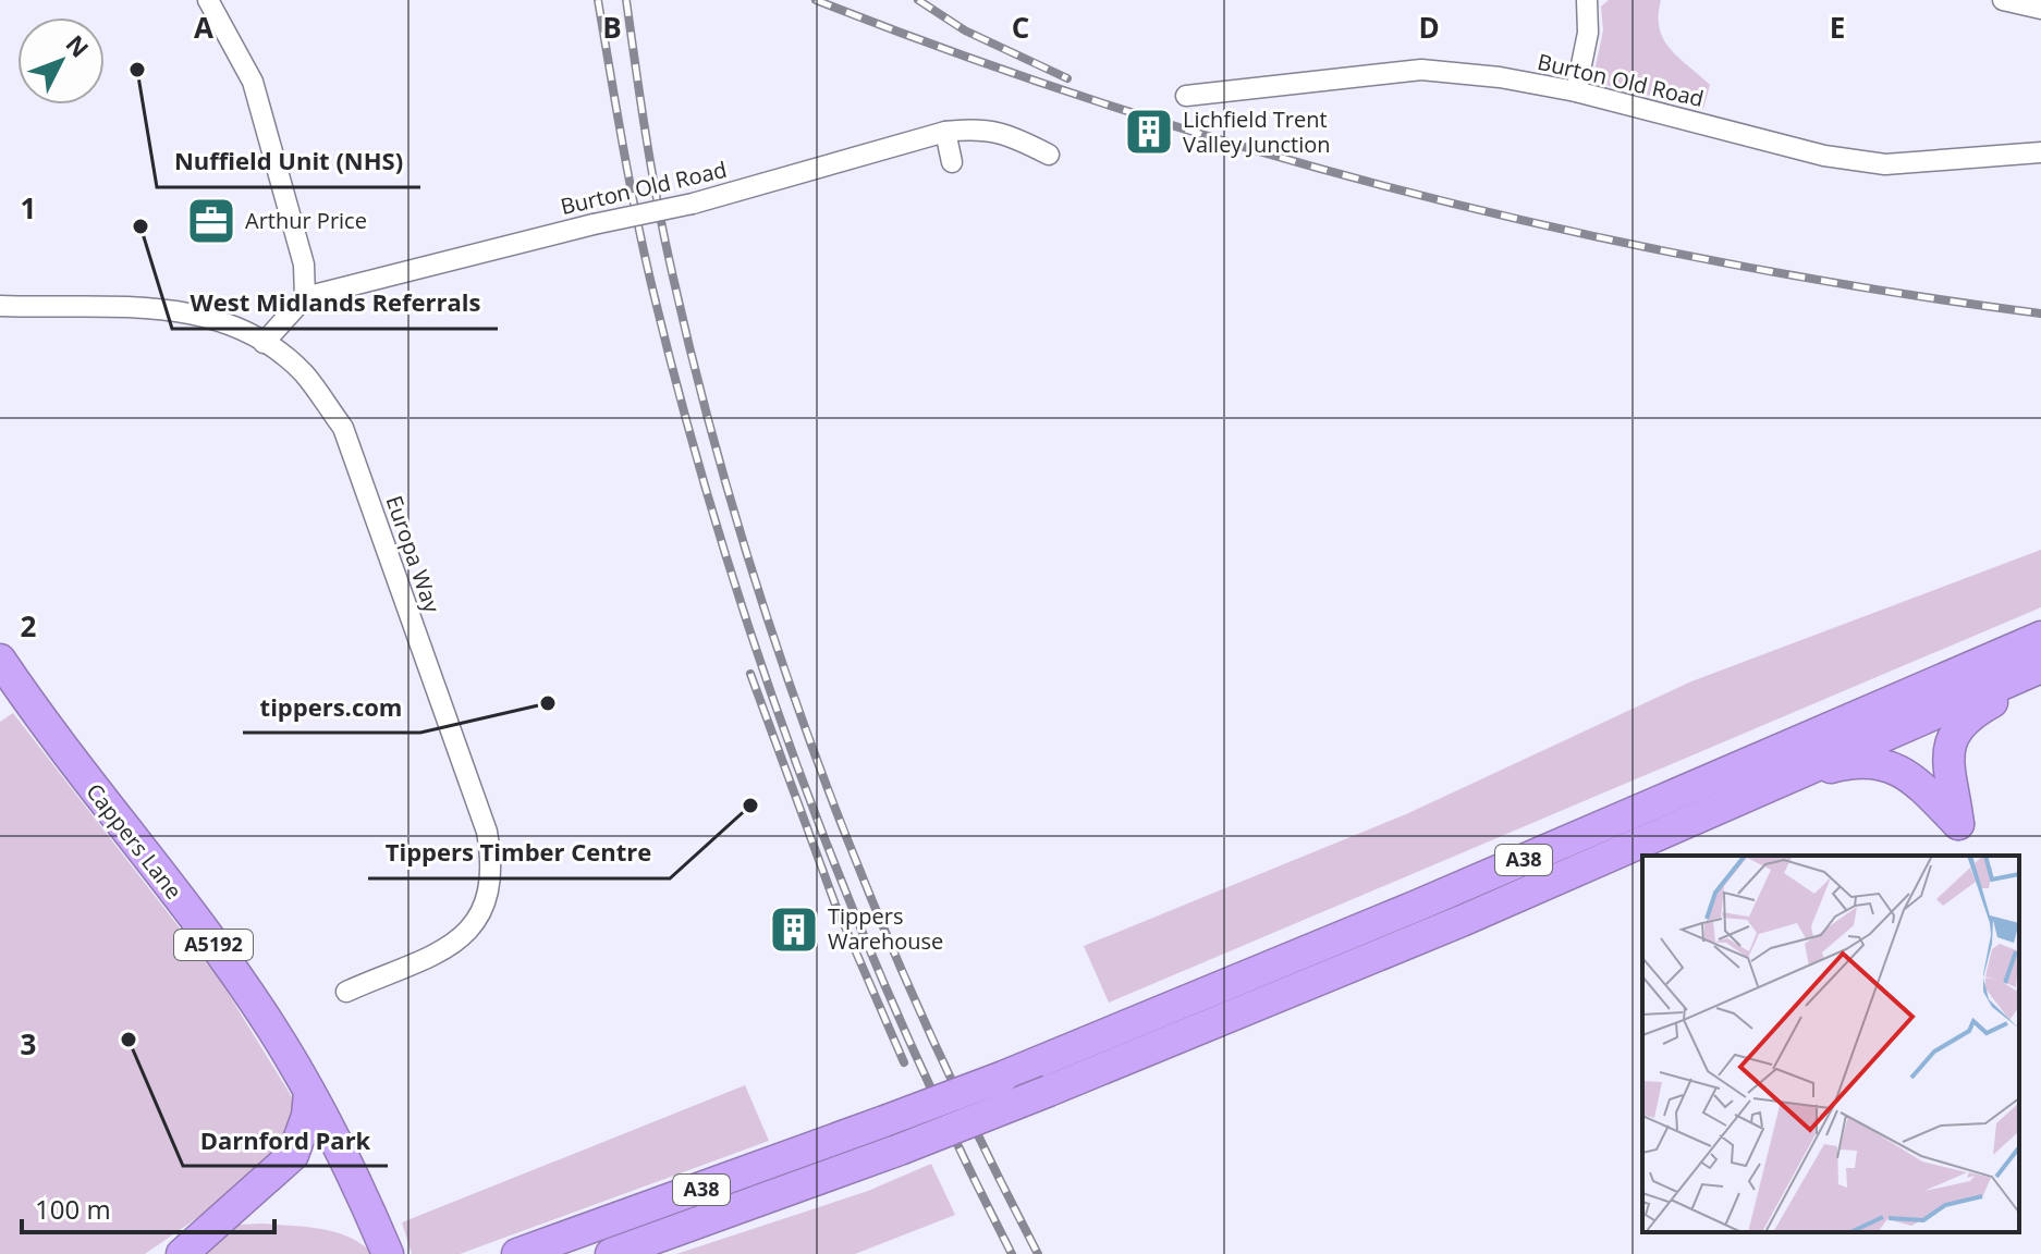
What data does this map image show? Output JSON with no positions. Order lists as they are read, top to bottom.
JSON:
{
  "streets": {
    "highway": ["Cappers Lane", "A38", "A5192"],
    "street": ["Burton Old Road", "Europa Way"]
  },
  "places": {
    "other": [
      "Nuffield Unit (NHS)",
      "West Midlands Referrals",
      "tippers.com",
      "Tippers Timber Centre",
      "Darnford Park"
    ],
    "building": ["Lichfield Trent Valley Junction", "Tippers Warehouse"],
    "office": ["Arthur Price"]
  },
  "scale_bar": "100 m",
  "north": "top right",
  "grid": {
    "columns": [
      "A",
      "B",
      "C",
      "D",
      "E"
    ],
    "rows": ["1", "2", "3"]
  }
}
